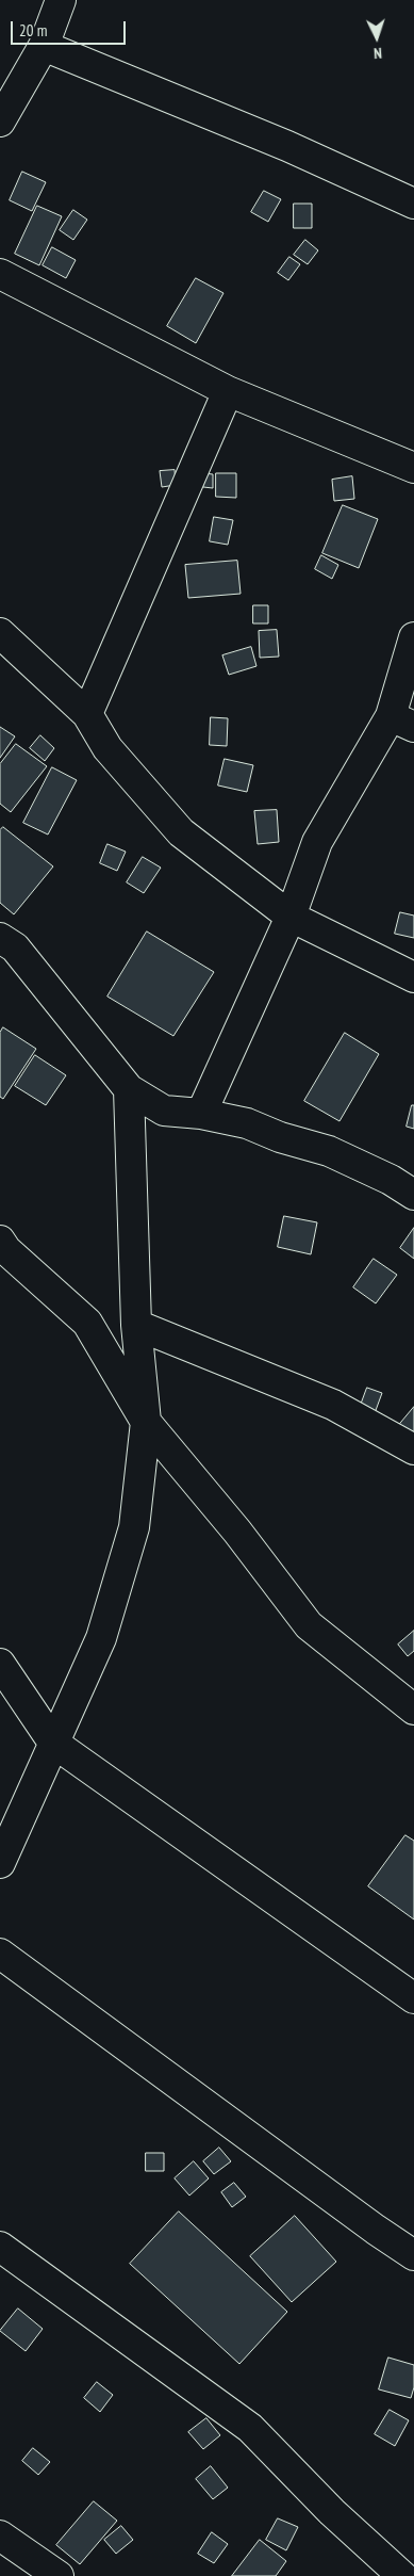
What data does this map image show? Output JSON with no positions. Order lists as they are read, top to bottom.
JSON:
{
  "scale_bar": "20 m",
  "north": "bottom"
}
